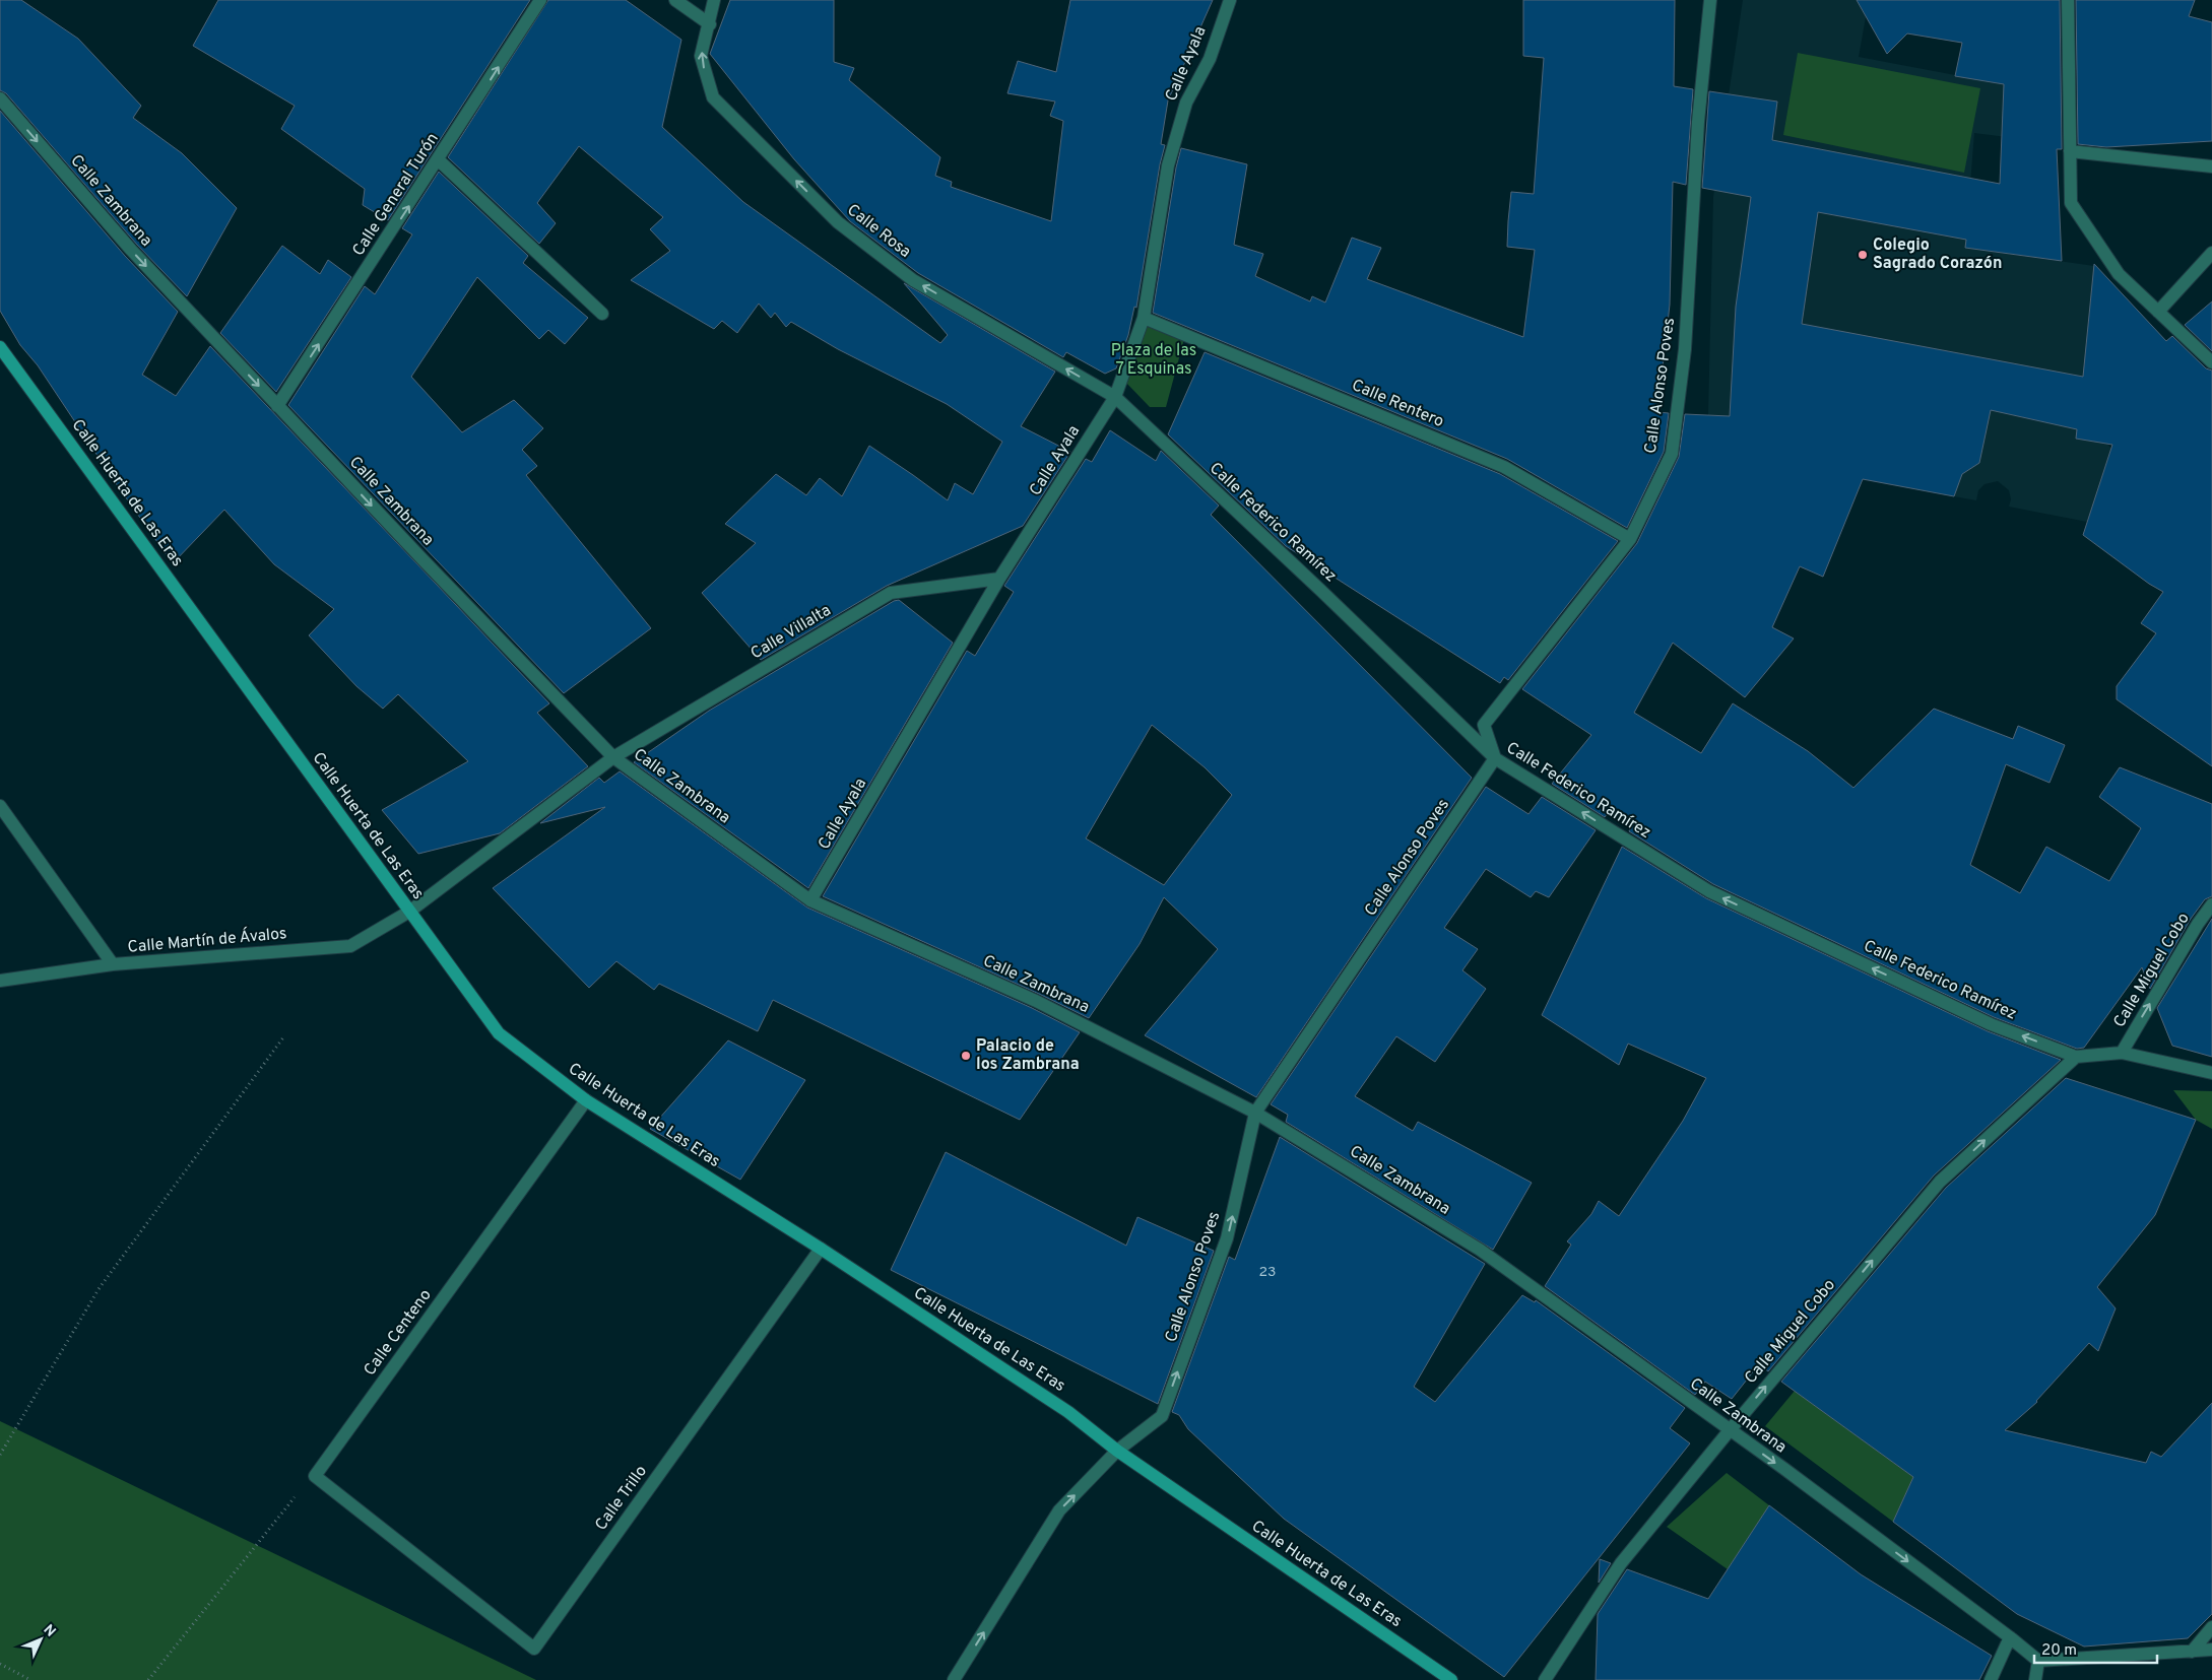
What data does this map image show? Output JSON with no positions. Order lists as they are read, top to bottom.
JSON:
{
  "streets": {
    "street": [
      "Calle Ayala",
      "Calle General Turón",
      "Calle Zambrana",
      "Calle Rosa",
      "Calle Alonso Poves",
      "Calle Rentero",
      "Calle Huerta de Las Eras",
      "Calle Federico Ramírez",
      "Calle Villalta",
      "Calle Martín de Ávalos",
      "Calle Miguel Cobo",
      "Calle Centeno",
      "Calle Trillo"
    ]
  },
  "crossings": [
    ["Calle Ayala", "Calle Zambrana"],
    ["Calle Ayala", "Calle Rosa"],
    ["Calle Ayala", "Calle Rentero"],
    ["Calle Ayala", "Calle Federico Ramírez"],
    ["Calle Ayala", "Calle Villalta"],
    ["Calle General Turón", "Calle Zambrana"],
    ["Calle Zambrana", "Calle Alonso Poves"],
    ["Calle Zambrana", "Calle Villalta"],
    ["Calle Zambrana", "Calle Miguel Cobo"],
    ["Calle Rosa", "Calle Federico Ramírez"],
    ["Calle Alonso Poves", "Calle Rentero"],
    ["Calle Alonso Poves", "Calle Huerta de Las Eras"],
    ["Calle Alonso Poves", "Calle Federico Ramírez"],
    ["Calle Huerta de Las Eras", "Calle Villalta"],
    ["Calle Huerta de Las Eras", "Calle Martín de Ávalos"],
    ["Calle Huerta de Las Eras", "Calle Centeno"],
    ["Calle Huerta de Las Eras", "Calle Trillo"],
    ["Calle Federico Ramírez", "Calle Miguel Cobo"],
    ["Calle Villalta", "Calle Martín de Ávalos"],
    ["Calle Centeno", "Calle Trillo"]
  ],
  "one_way": [
    "Calle General Turón",
    "Calle Zambrana",
    "Calle Rosa",
    "Calle Federico Ramírez",
    "Calle Miguel Cobo"
  ],
  "parks": ["Plaza de las 7 Esquinas"],
  "places": ["Colegio Sagrado Corazón", "Palacio de los Zambrana"],
  "house_numbers": ["23"],
  "scale_bar": "20 m",
  "north": "top right"
}
